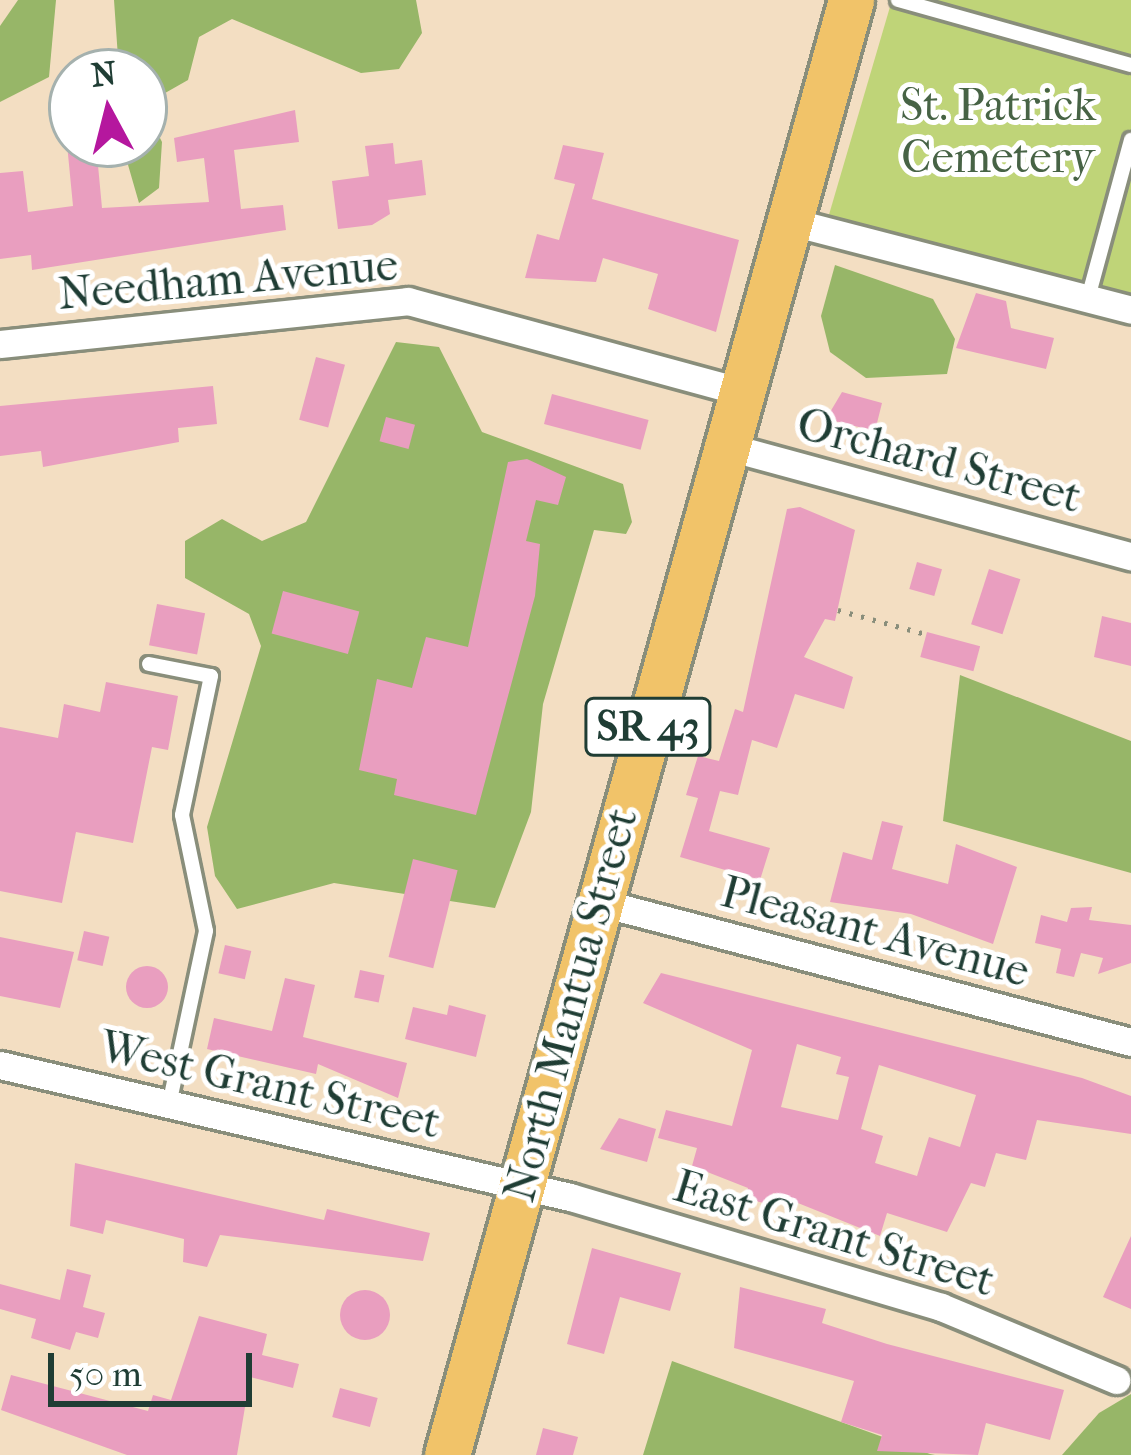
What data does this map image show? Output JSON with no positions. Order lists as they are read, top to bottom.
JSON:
{
  "streets": {
    "main road": ["SR 43", "North Mantua Street"],
    "street": [
      "Needham Avenue",
      "Orchard Street",
      "Pleasant Avenue",
      "West Grant Street",
      "East Grant Street"
    ]
  },
  "crossings": [
    ["Needham Avenue", "North Mantua Street"],
    ["Orchard Street", "North Mantua Street"],
    ["Pleasant Avenue", "North Mantua Street"],
    ["North Mantua Street", "West Grant Street"],
    ["North Mantua Street", "East Grant Street"],
    ["West Grant Street", "East Grant Street"]
  ],
  "parks": ["St. Patrick Cemetery"],
  "scale_bar": "50 m",
  "north": "top"
}
